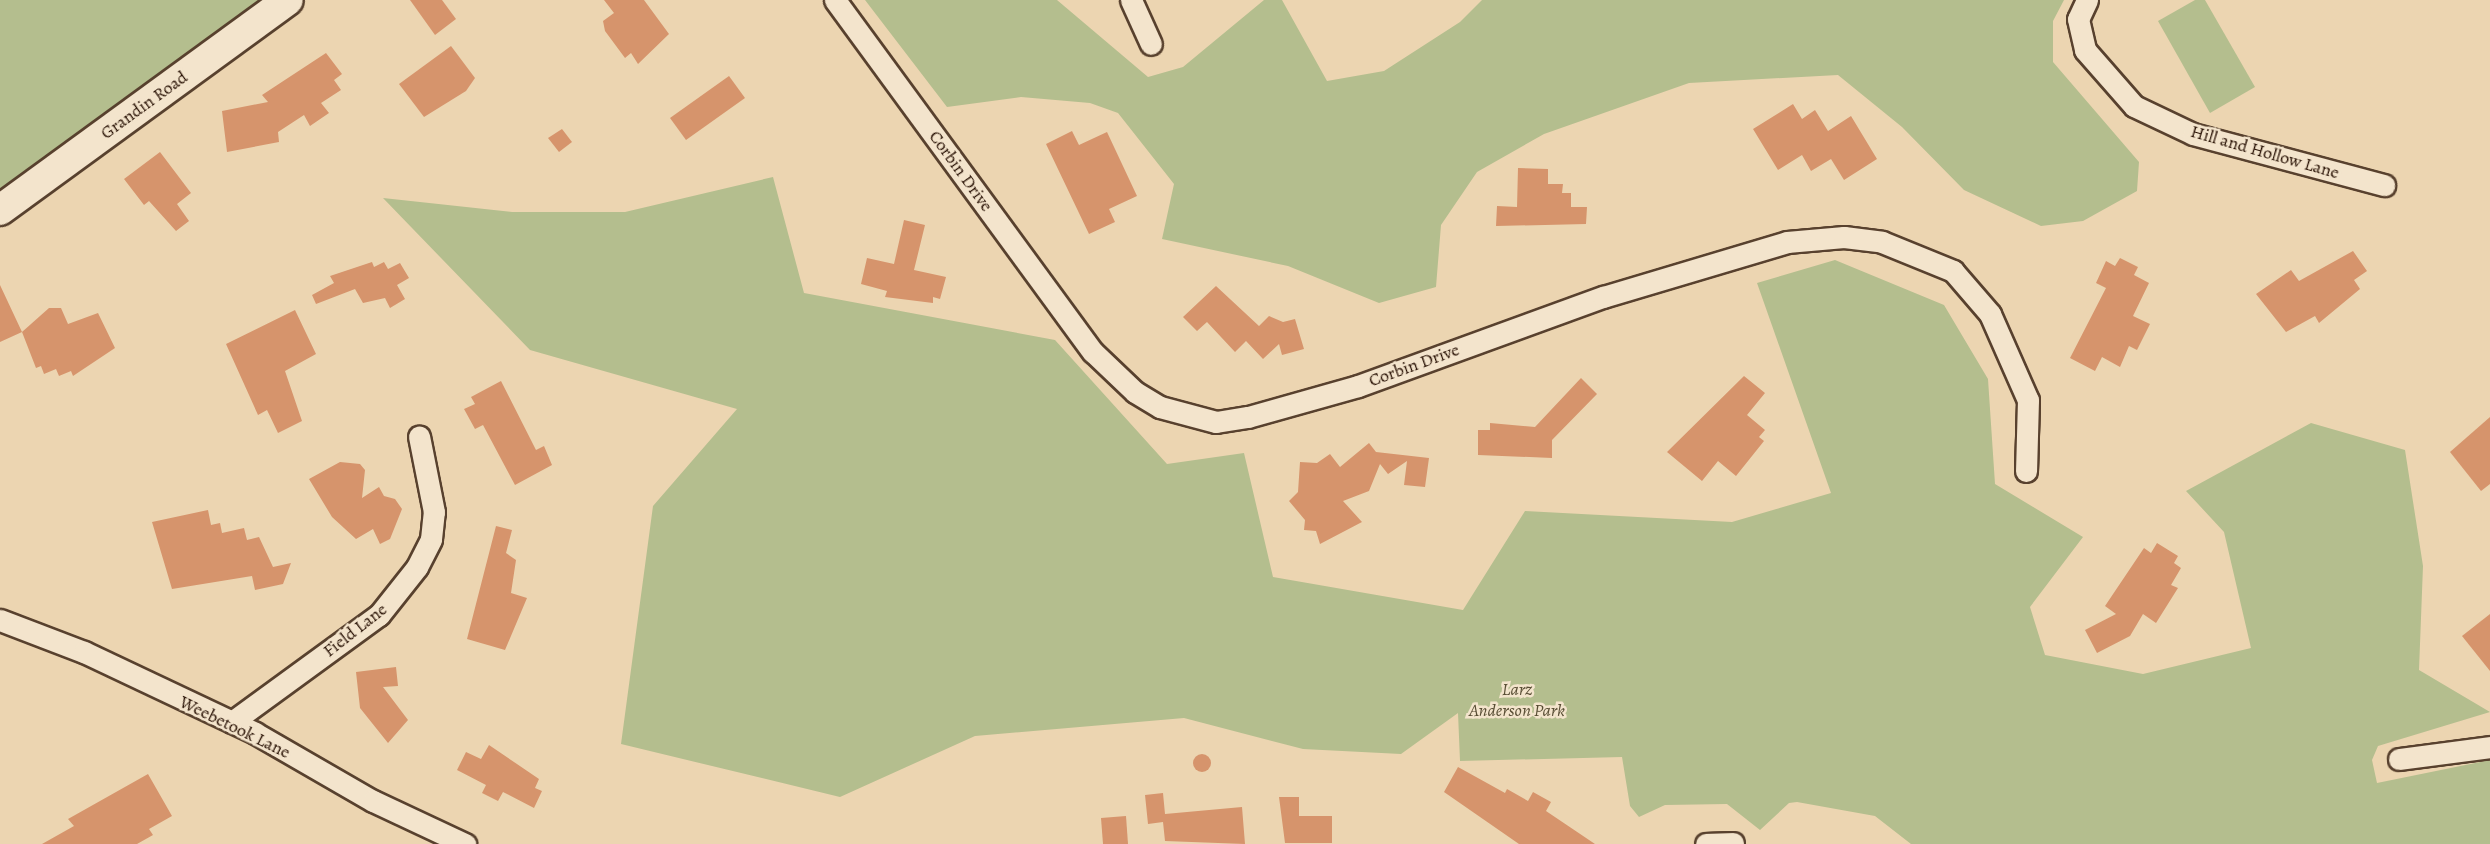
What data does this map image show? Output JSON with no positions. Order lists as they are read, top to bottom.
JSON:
{
  "streets": {
    "street": [
      "Grandin Road",
      "Hill and Hollow Lane",
      "Corbin Drive",
      "Field Lane",
      "Weebetook Lane"
    ]
  },
  "crossings": [
    ["Field Lane", "Weebetook Lane"]
  ],
  "parks": ["Larz Anderson Park"]
}
